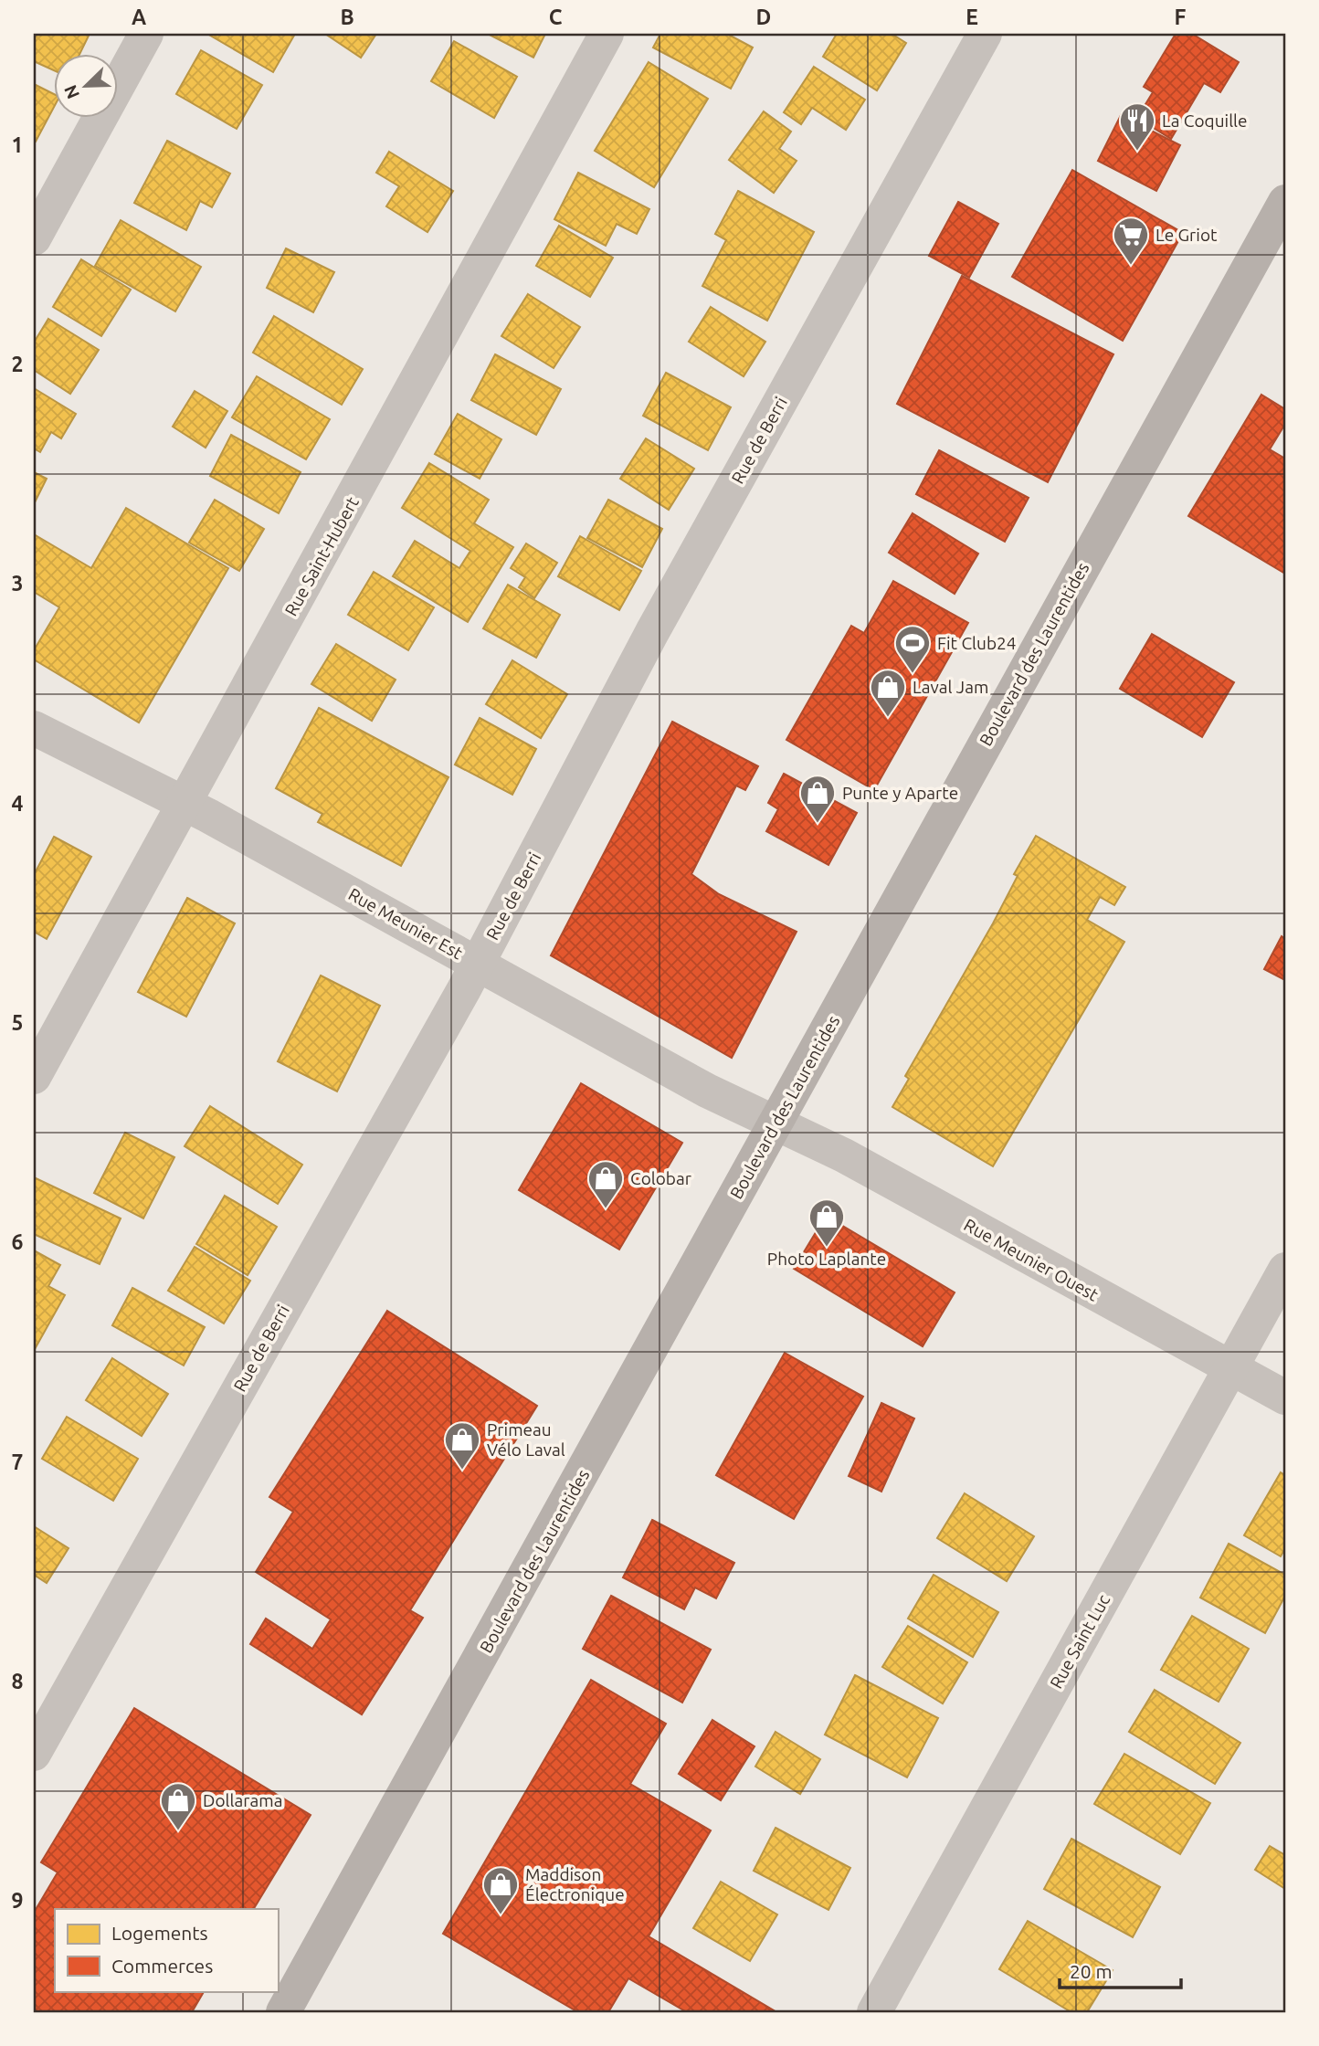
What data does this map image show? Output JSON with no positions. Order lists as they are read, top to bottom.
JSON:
{
  "streets": {
    "main road": ["Boulevard des Laurentides"],
    "street": [
      "Rue de Berri",
      "Rue Saint-Hubert",
      "Rue Meunier Est",
      "Rue Meunier Ouest",
      "Rue Saint Luc"
    ]
  },
  "crossings": [
    ["Rue de Berri", "Rue Meunier Est"],
    ["Rue Saint-Hubert", "Rue Meunier Est"],
    ["Boulevard des Laurentides", "Rue Meunier Est"],
    ["Boulevard des Laurentides", "Rue Meunier Ouest"],
    ["Rue Meunier Est", "Rue Meunier Ouest"],
    ["Rue Meunier Ouest", "Rue Saint Luc"]
  ],
  "places": {
    "restaurant": ["La Coquille"],
    "supermarket": ["Le Griot"],
    "sports": ["Fit Club24"],
    "shop": [
      "Laval Jam",
      "Punte y Aparte",
      "Colobar",
      "Photo Laplante",
      "Primeau Vélo Laval",
      "Dollarama",
      "Maddison Électronique"
    ]
  },
  "legend": ["Logements", "Commerces"],
  "scale_bar": "20 m",
  "north": "bottom left",
  "grid": {
    "columns": [
      "A",
      "B",
      "C",
      "D",
      "E",
      "F"
    ],
    "rows": [
      "1",
      "2",
      "3",
      "4",
      "5",
      "6",
      "7",
      "8",
      "9"
    ]
  }
}
